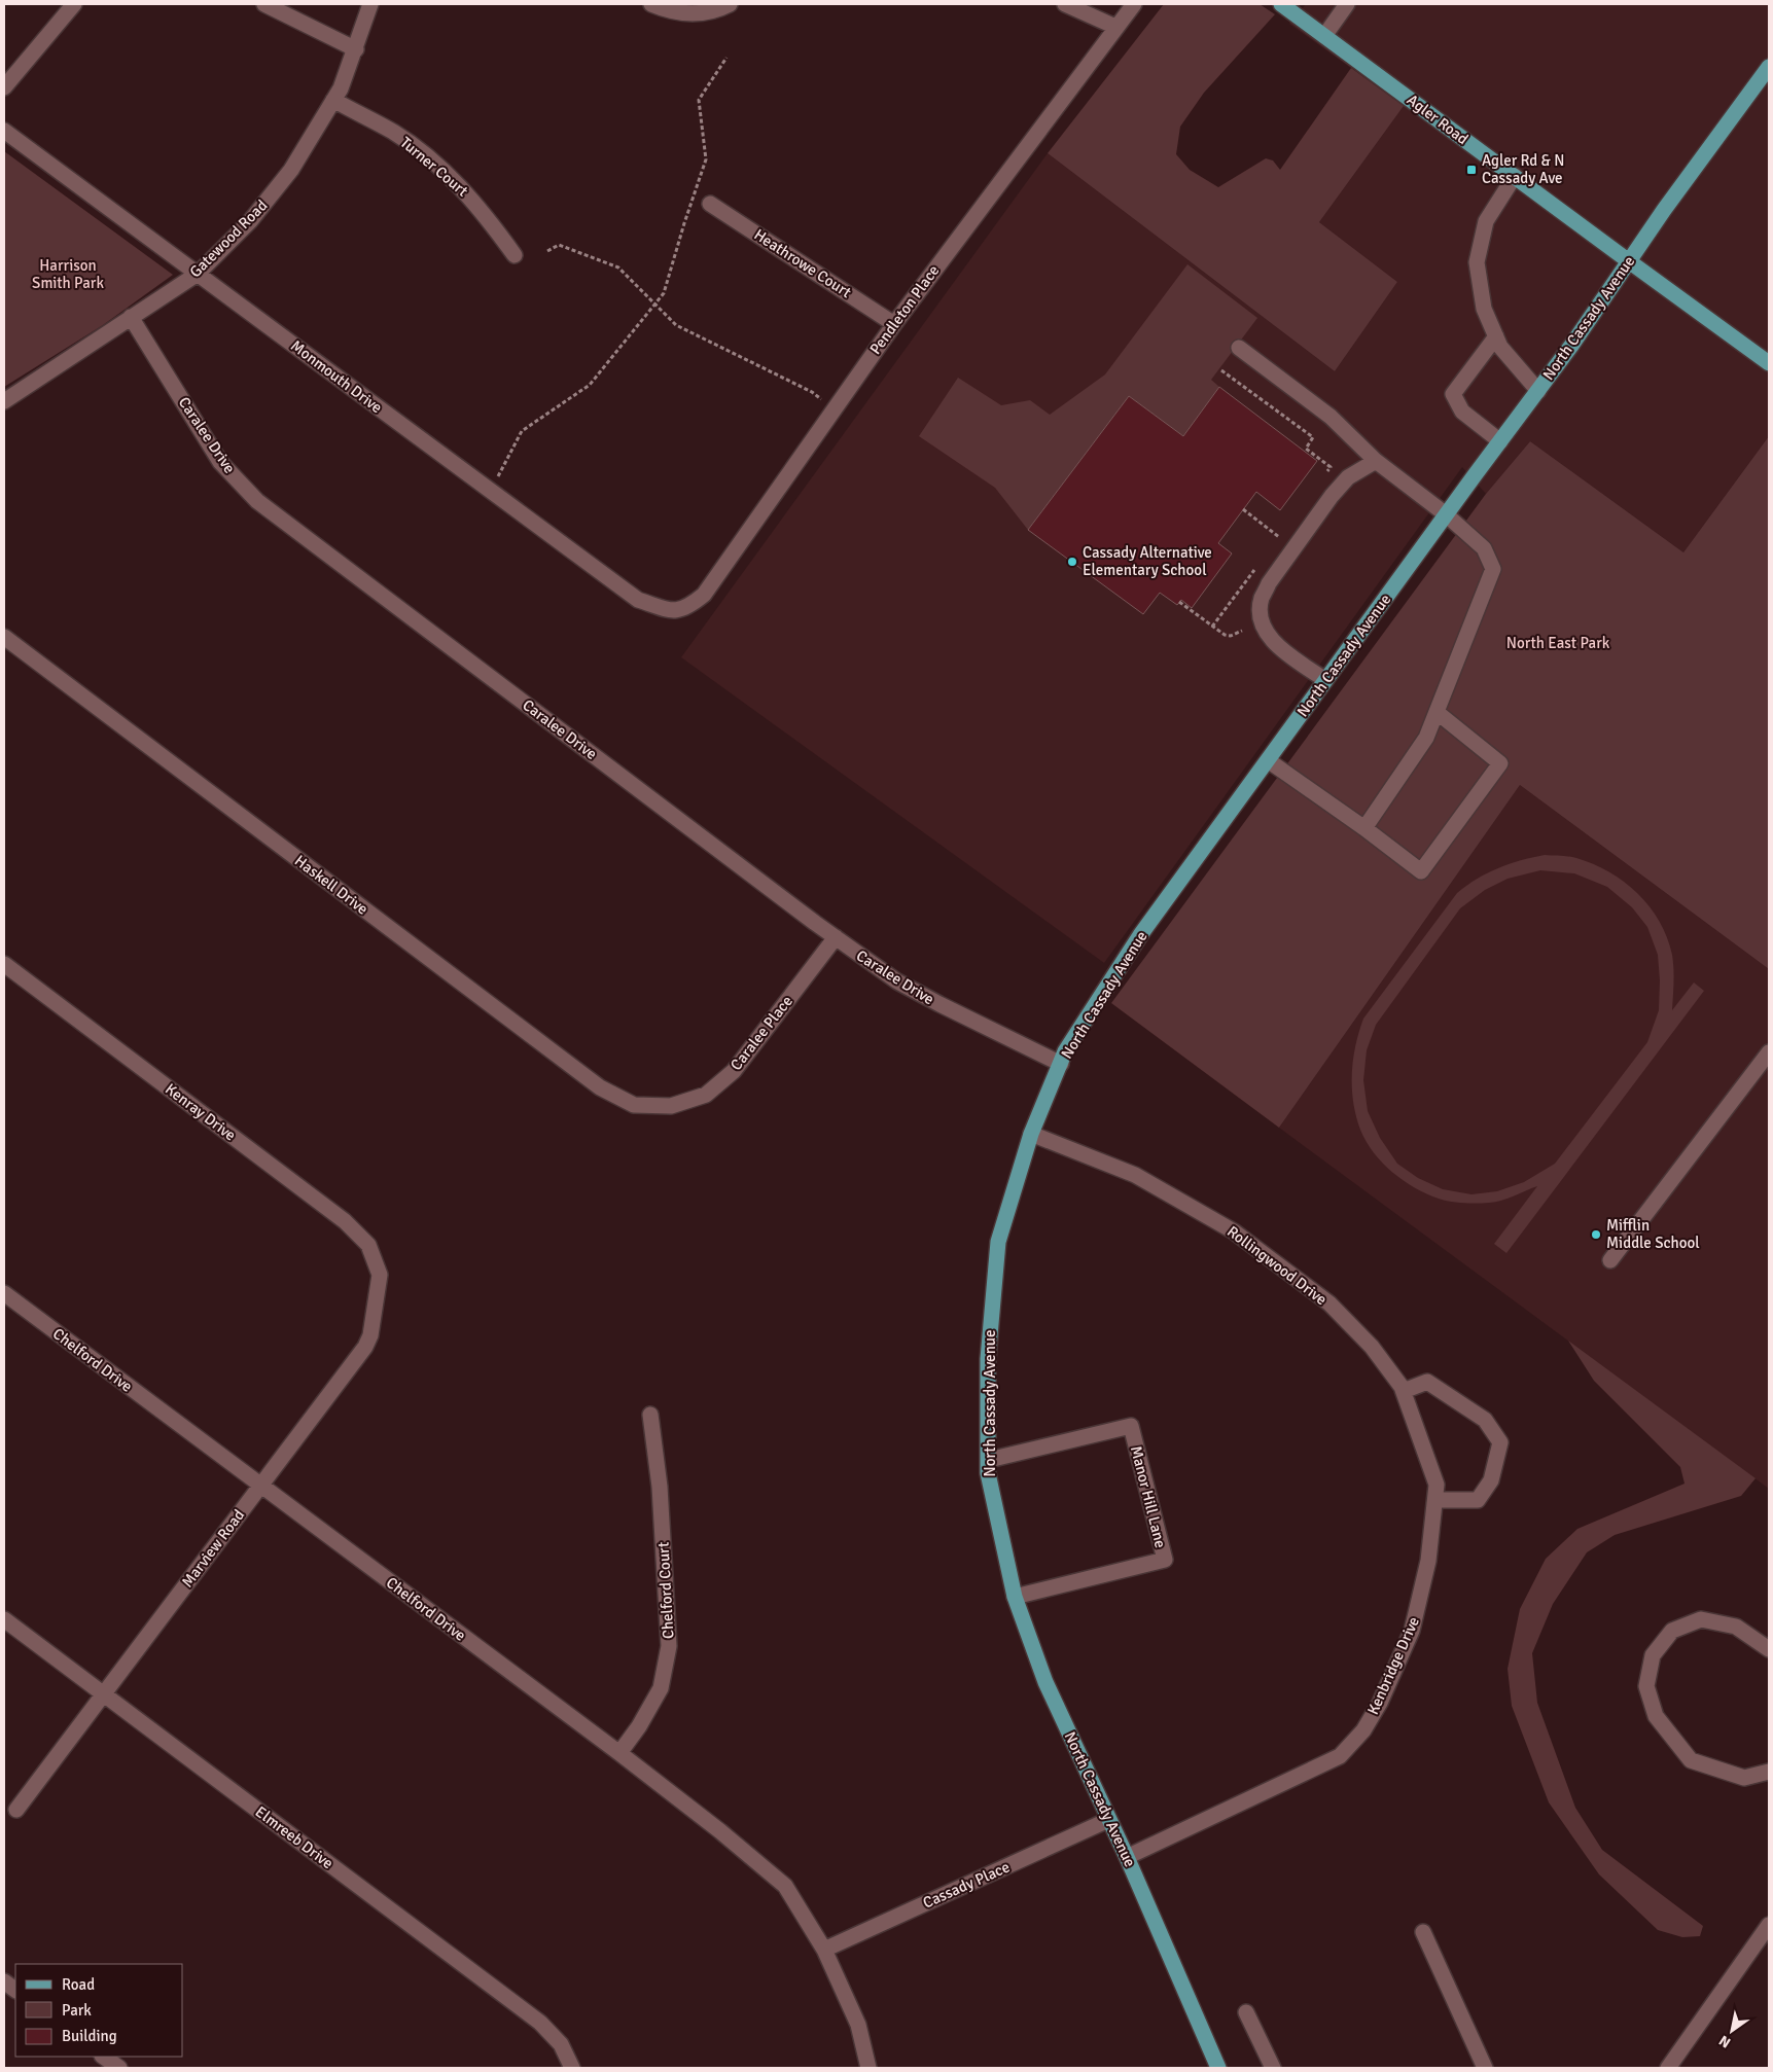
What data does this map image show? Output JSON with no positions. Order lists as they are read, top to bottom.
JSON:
{
  "streets": {
    "main road": ["Agler Road", "North Cassady Avenue"],
    "street": [
      "Turner Court",
      "Gatewood Road",
      "Heathrowe Court",
      "Pendleton Place",
      "Monmouth Drive",
      "Caralee Drive",
      "Haskell Drive",
      "Caralee Place",
      "Kenray Drive",
      "Rollingwood Drive",
      "Chelford Drive",
      "Manor Hill Lane",
      "Marview Road",
      "Chelford Court",
      "Kenbridge Drive",
      "Elmreeb Drive",
      "Cassady Place"
    ]
  },
  "crossings": [
    ["Agler Road", "North Cassady Avenue"],
    ["Turner Court", "Gatewood Road"],
    ["Gatewood Road", "Monmouth Drive"],
    ["Gatewood Road", "Caralee Drive"],
    ["Heathrowe Court", "Pendleton Place"],
    ["Pendleton Place", "Monmouth Drive"],
    ["North Cassady Avenue", "Caralee Drive"],
    ["North Cassady Avenue", "Rollingwood Drive"],
    ["North Cassady Avenue", "Manor Hill Lane"],
    ["North Cassady Avenue", "Kenbridge Drive"],
    ["North Cassady Avenue", "Cassady Place"],
    ["Caralee Drive", "Caralee Place"],
    ["Haskell Drive", "Caralee Place"],
    ["Kenray Drive", "Marview Road"],
    ["Rollingwood Drive", "Kenbridge Drive"],
    ["Chelford Drive", "Marview Road"],
    ["Chelford Drive", "Chelford Court"],
    ["Chelford Drive", "Cassady Place"],
    ["Marview Road", "Elmreeb Drive"]
  ],
  "parks": ["Harrison Smith Park", "North East Park"],
  "places": {
    "transit": ["Agler Rd & N Cassady Ave"],
    "other": ["Cassady Alternative Elementary School", "Mifflin Middle School"]
  },
  "legend": ["Road", "Park", "Building"],
  "north": "bottom left"
}
